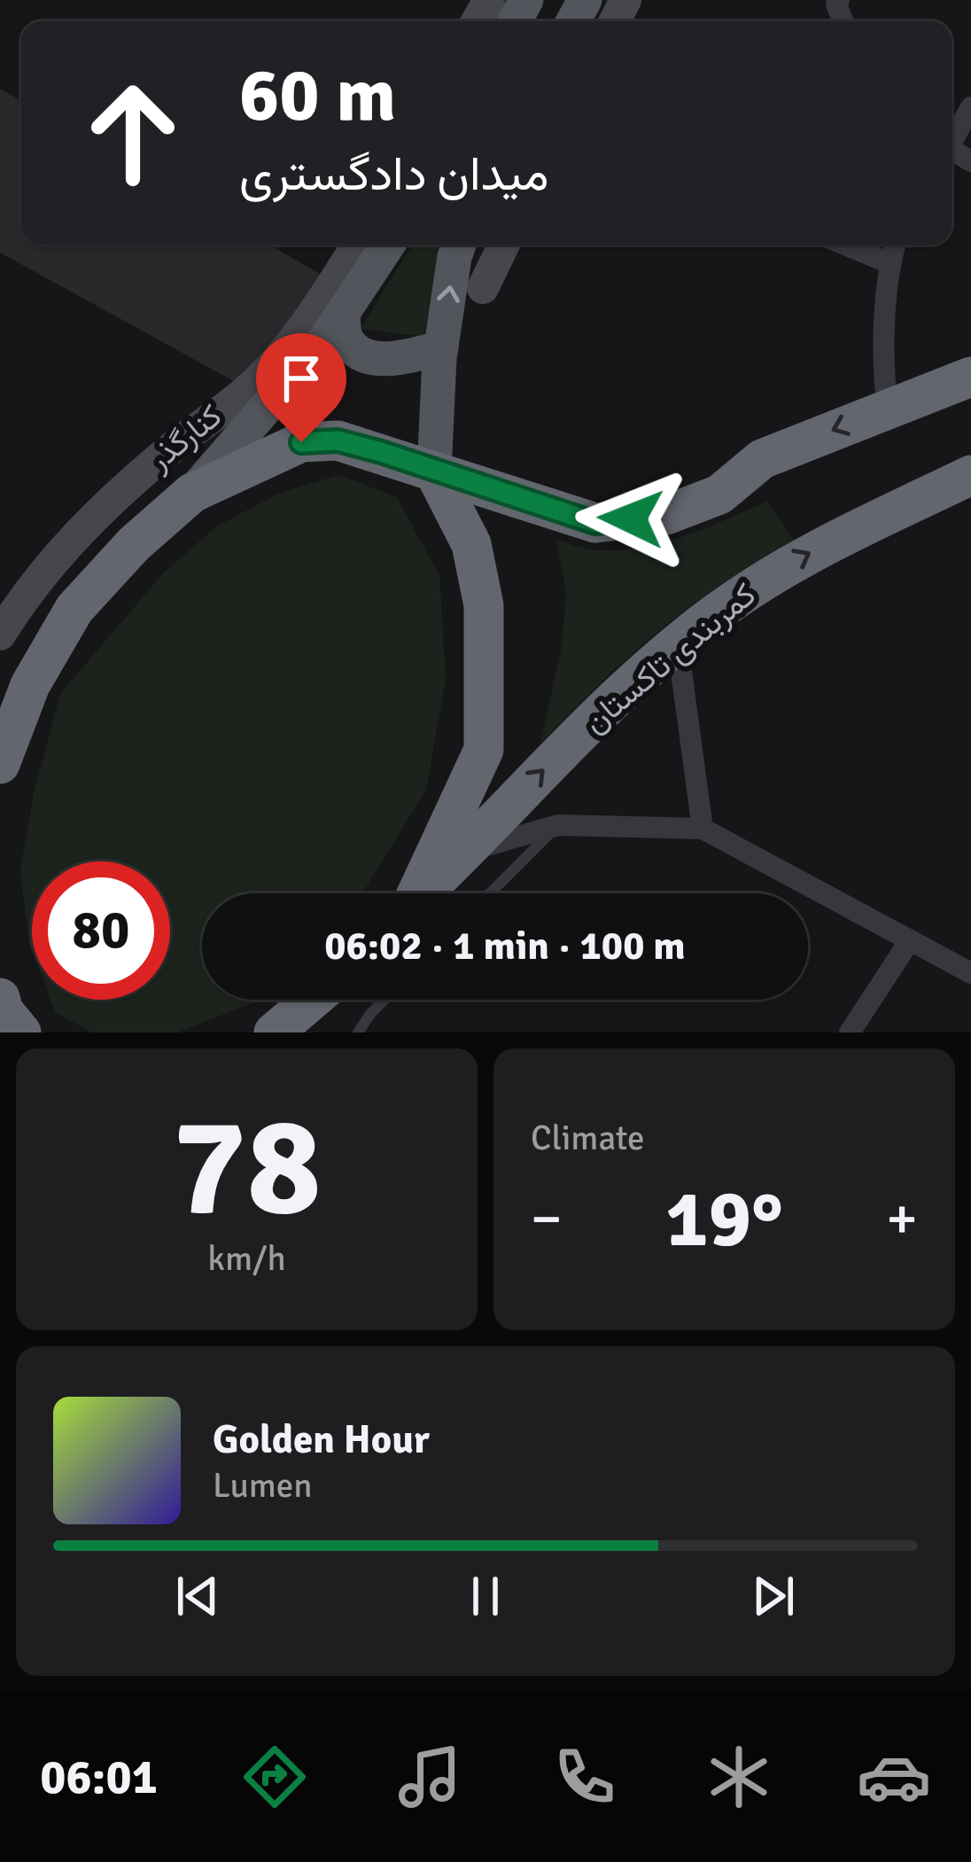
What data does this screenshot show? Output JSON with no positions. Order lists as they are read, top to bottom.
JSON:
{
  "streets": {
    "highway": ["کمربندی تاکستان"],
    "street": ["کنارگذر"]
  },
  "one_way": ["کمربندی تاکستان"],
  "page": {
    "turn": ["60 m", "میدان دادگستری"],
    "limit": "80",
    "trip": "06:02 · 1 min · 100 m",
    "tile": [
      ["78", "km/h"],
      "Climate"
    ],
    "heat": ["−", "19°", "+"],
    "song": ["Golden Hour", "Lumen"],
    "tabs": "06:01"
  }
}
